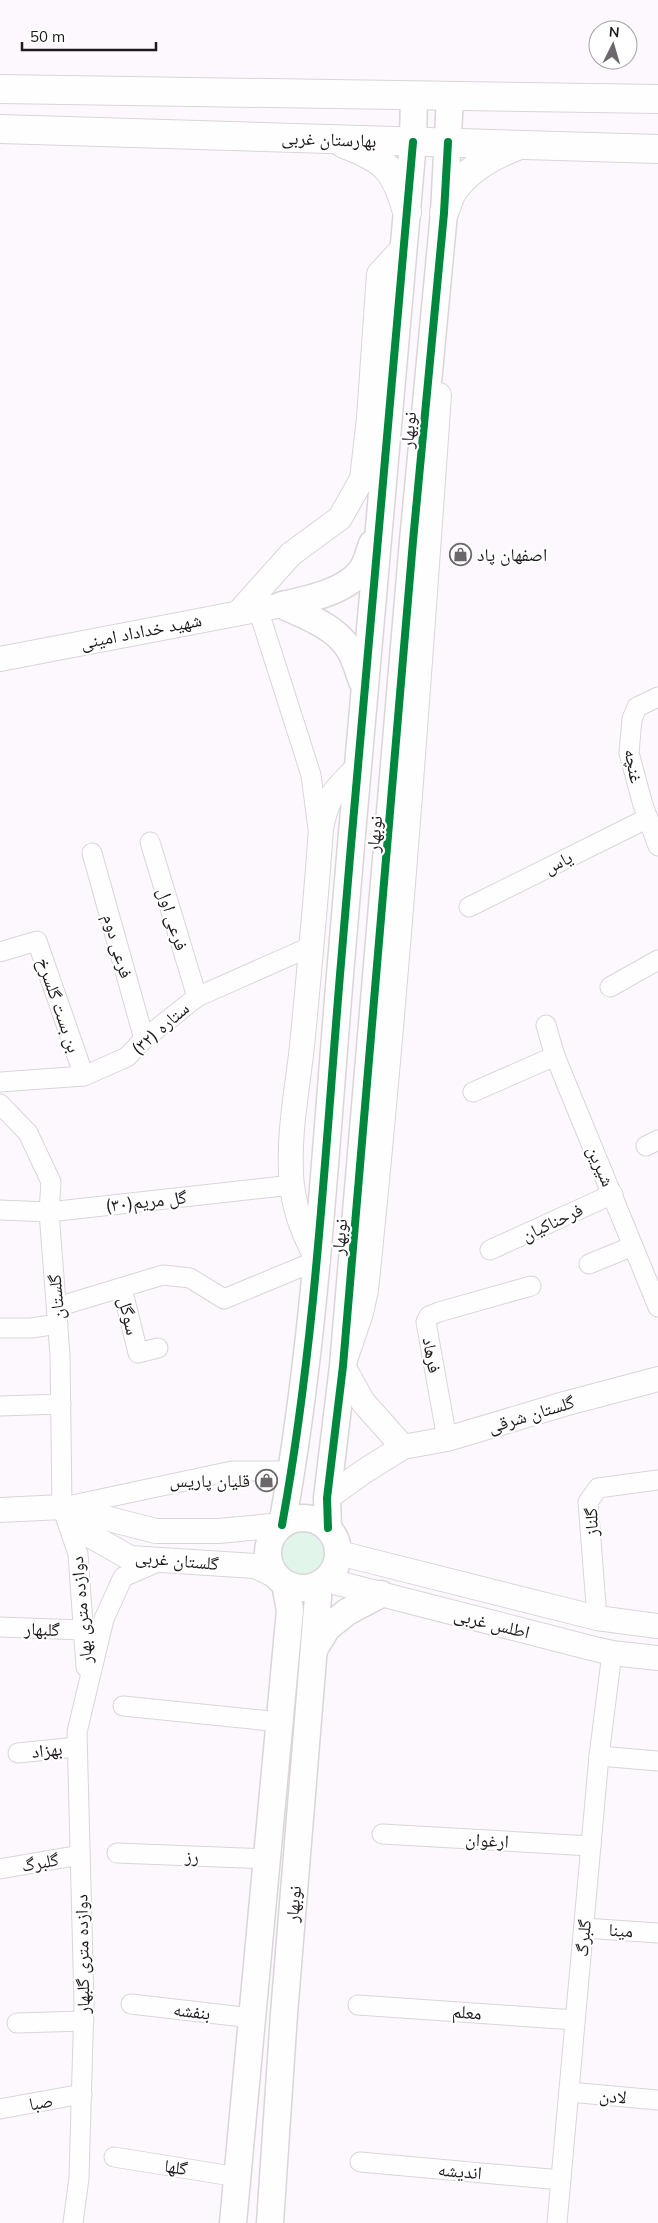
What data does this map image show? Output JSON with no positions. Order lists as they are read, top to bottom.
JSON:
{
  "streets": {
    "main road": ["بهارستان غربی", "نوبهار"],
    "street": [
      "شهید خداداد امینی",
      "غنچه",
      "یاس",
      "فرعی اول",
      "فرعی دوم",
      "بن بست گلسرخ",
      "ستاره (۳۲)",
      "شیرین",
      "گل مریم(۳۰)",
      "فرحناکیان",
      "گلستان",
      "سوگل",
      "فرهاد",
      "گلستان شرقی",
      "گلناز",
      "گلستان غربی",
      "دوازده متری بهار",
      "اطلس غربی",
      "گلبهار",
      "بهزاد",
      "ارغوان",
      "رز",
      "گلبرگ",
      "مینا",
      "دوازده متری گلبهار",
      "بنفشه",
      "معلم",
      "لادن",
      "صبا",
      "گلها",
      "اندیشه"
    ]
  },
  "crossings": [
    ["بهارستان غربی", "نوبهار"],
    ["نوبهار", "گلستان شرقی"],
    ["نوبهار", "گلستان غربی"],
    ["نوبهار", "اطلس غربی"],
    ["نوبهار", "رز"],
    ["نوبهار", "بنفشه"],
    ["نوبهار", "گلها"],
    ["غنچه", "یاس"],
    ["فرعی اول", "ستاره (۳۲)"],
    ["فرعی دوم", "ستاره (۳۲)"],
    ["بن بست گلسرخ", "ستاره (۳۲)"],
    ["شیرین", "فرحناکیان"],
    ["گل مریم(۳۰)", "گلستان"],
    ["گلستان", "گلستان غربی"],
    ["گلستان", "دوازده متری بهار"],
    ["فرهاد", "گلستان شرقی"],
    ["گلناز", "اطلس غربی"],
    ["گلستان غربی", "دوازده متری بهار"],
    ["گلستان غربی", "اطلس غربی"],
    ["گلستان غربی", "دوازده متری گلبهار"],
    ["دوازده متری بهار", "گلبهار"],
    ["دوازده متری بهار", "دوازده متری گلبهار"],
    ["اطلس غربی", "گلبرگ"],
    ["بهزاد", "دوازده متری گلبهار"],
    ["ارغوان", "گلبرگ"],
    ["گلبرگ", "مینا"],
    ["گلبرگ", "دوازده متری گلبهار"],
    ["گلبرگ", "معلم"],
    ["گلبرگ", "لادن"],
    ["گلبرگ", "اندیشه"],
    ["دوازده متری گلبهار", "صبا"]
  ],
  "places": {
    "shop": ["اصفهان پاد", "قلیان پاریس"]
  },
  "scale_bar": "50 m",
  "north": "top"
}
